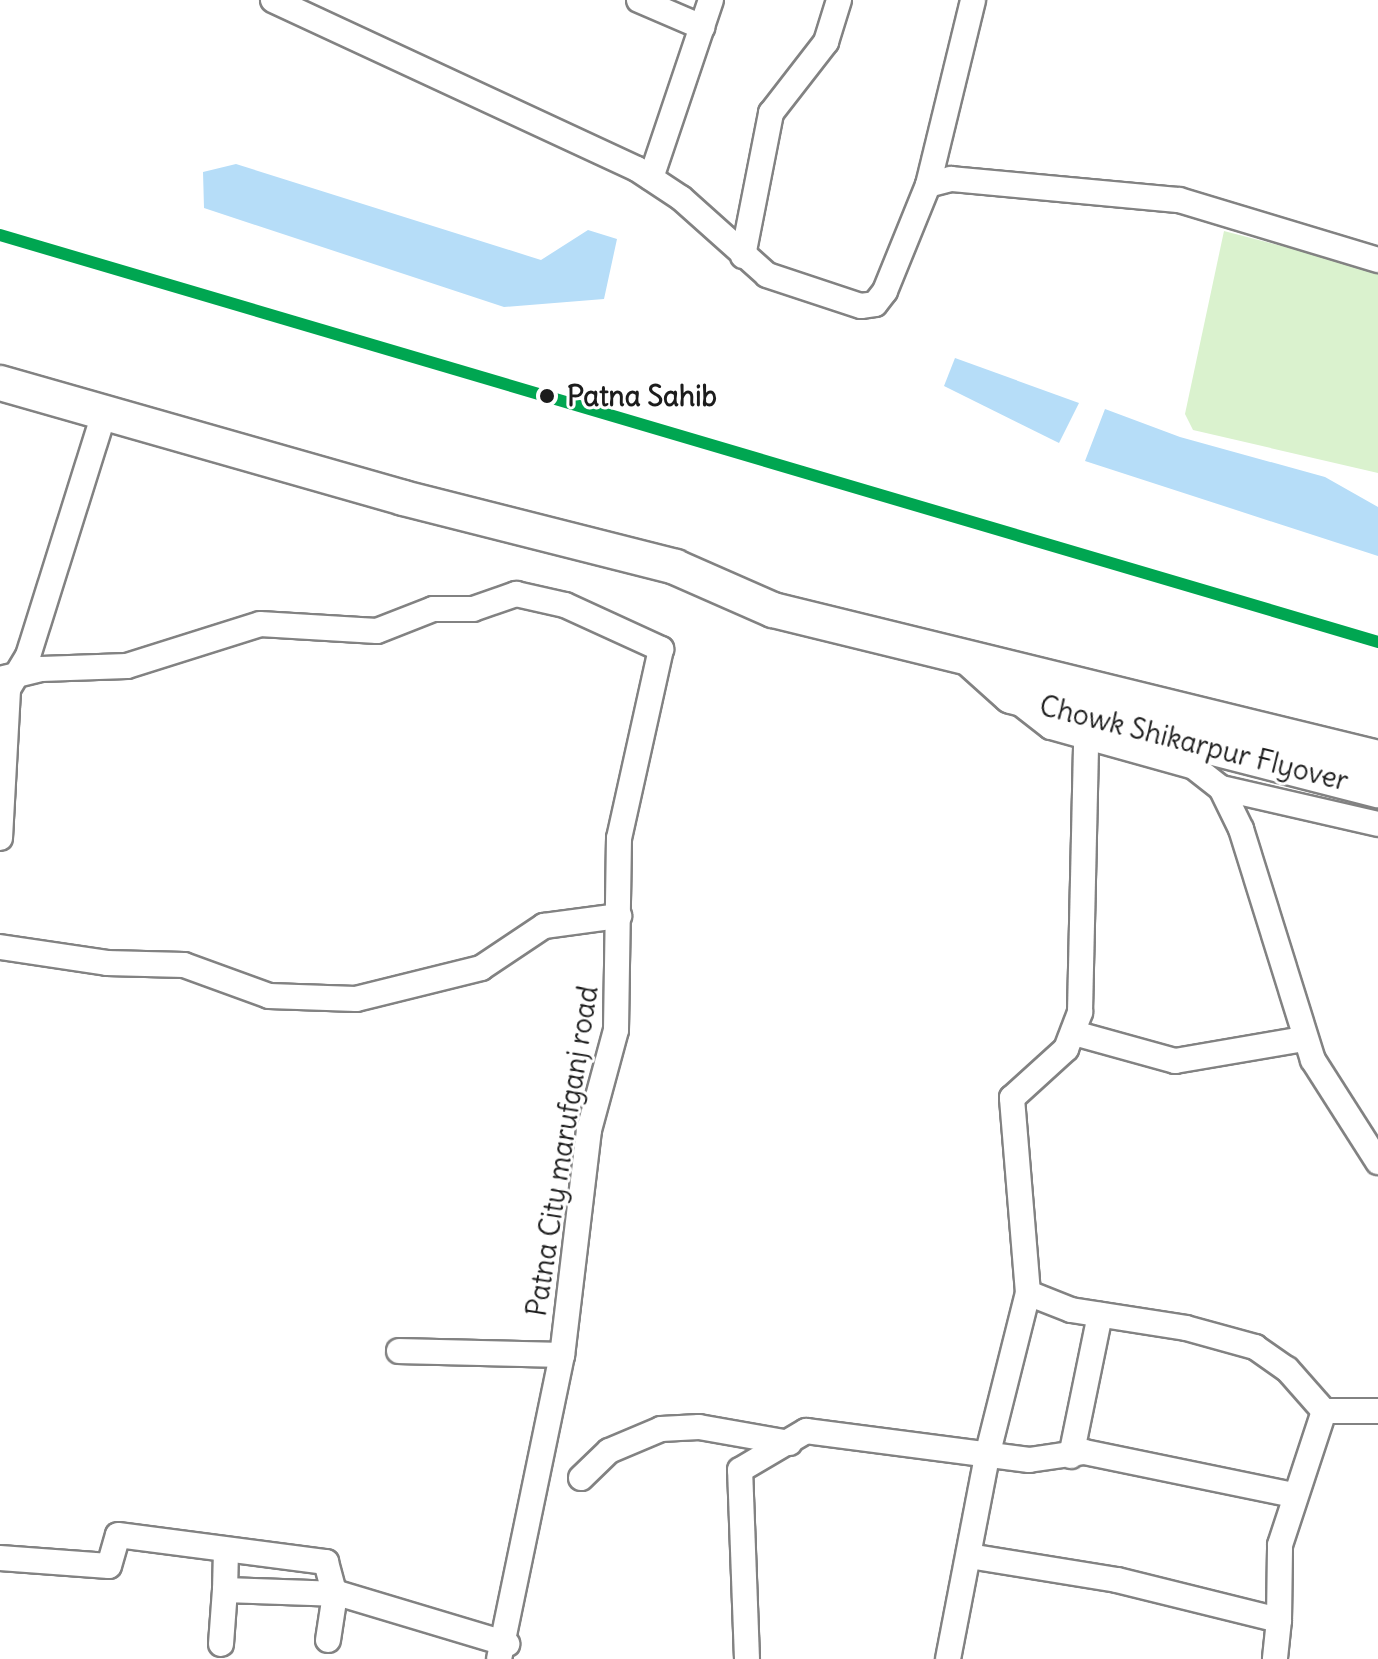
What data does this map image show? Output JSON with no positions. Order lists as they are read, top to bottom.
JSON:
{
  "streets": {
    "main road": ["Chowk Shikarpur Flyover"],
    "street": ["Patna City marufganj road"]
  },
  "places": ["Patna Sahib"]
}
